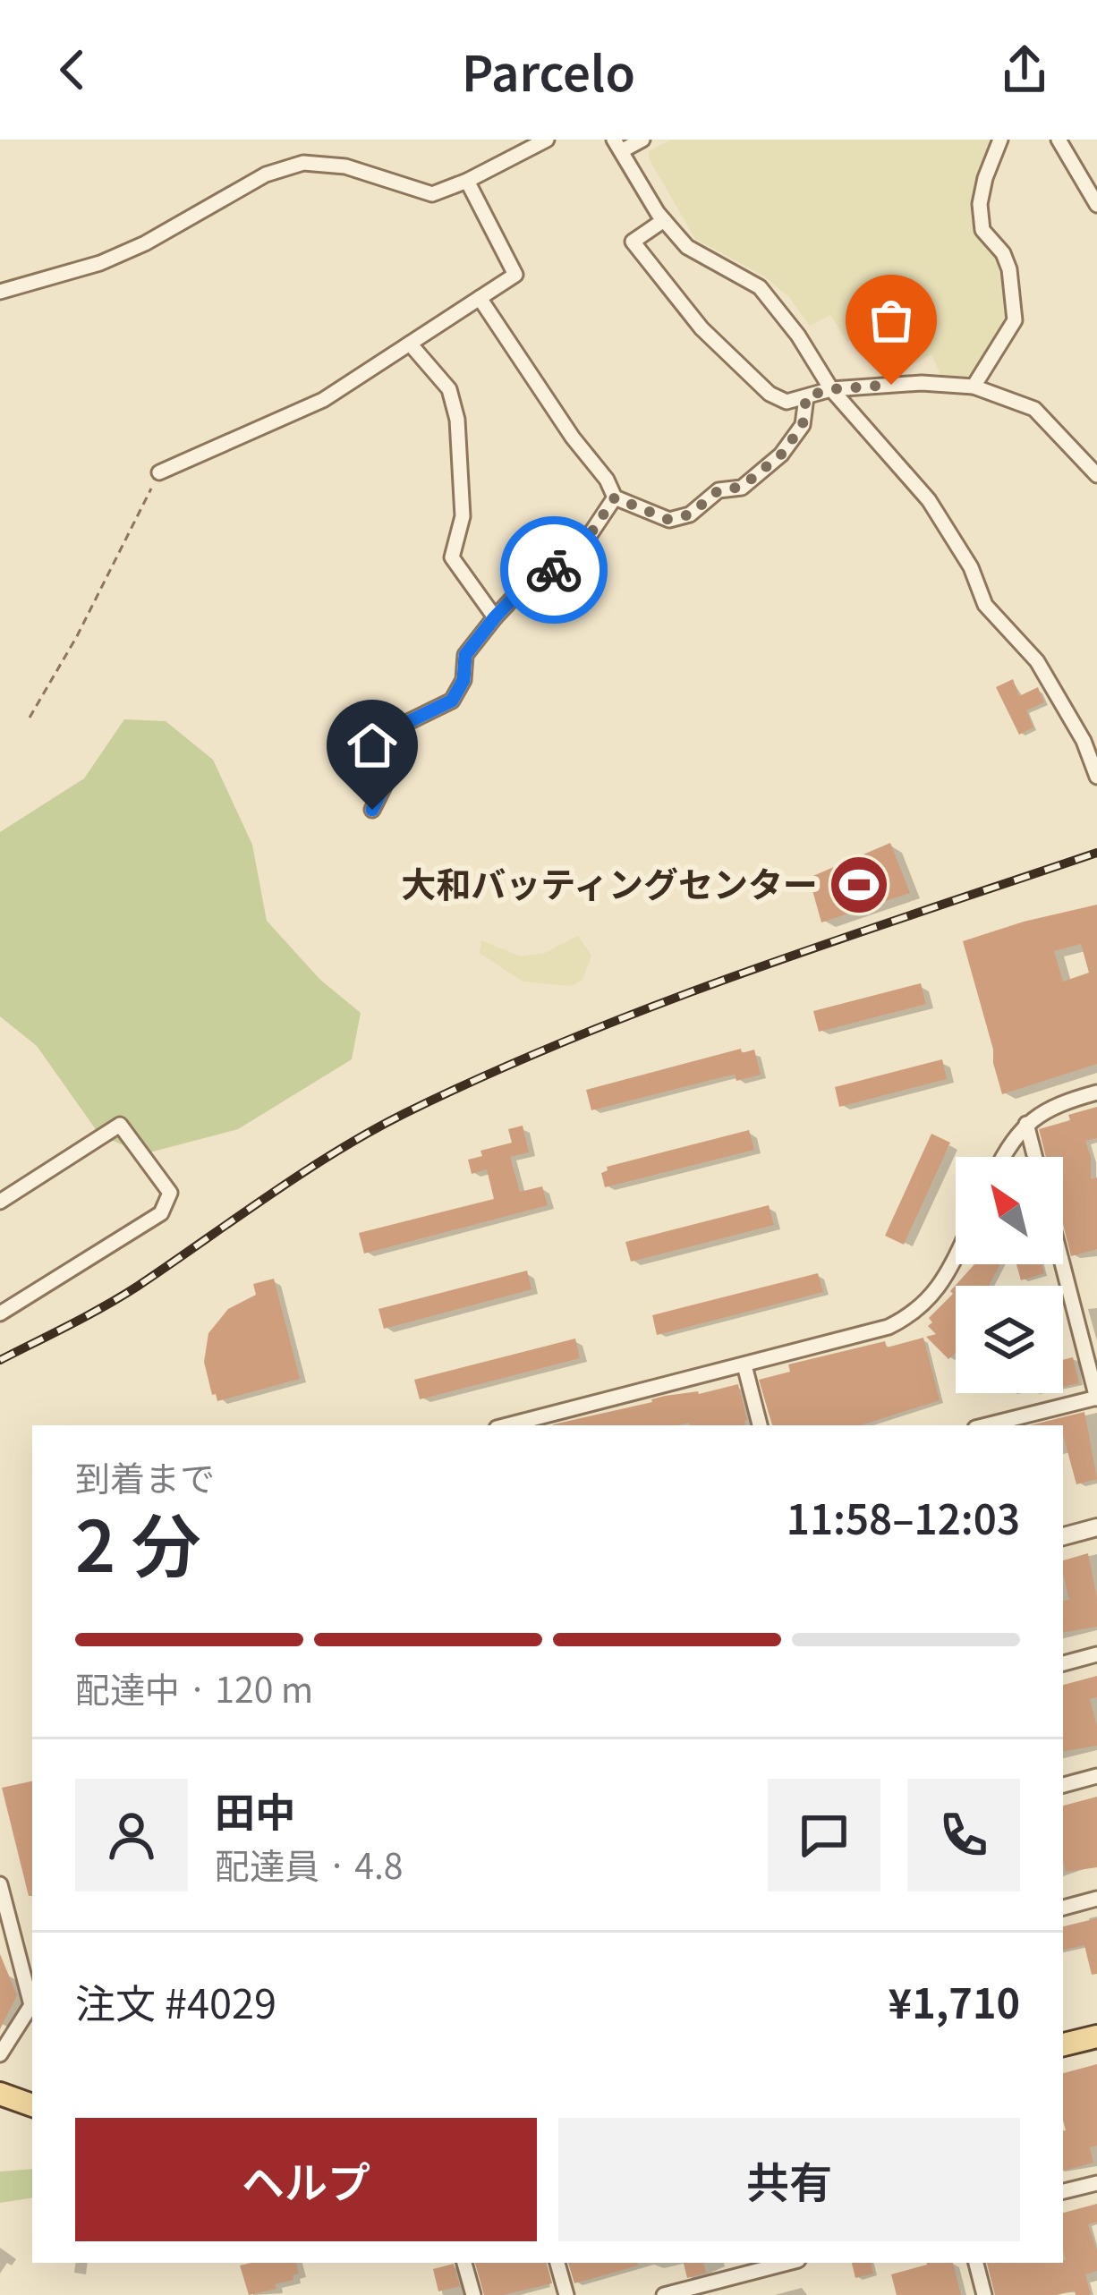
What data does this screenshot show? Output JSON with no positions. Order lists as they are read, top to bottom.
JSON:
{
  "places": {
    "sports": ["大和バッティングセンター"]
  },
  "north": "top left",
  "page": {
    "header": "Parcelo",
    "heading": ["2 分", "到着まで", "11:58–12:03"],
    "panel": [
      "田中",
      "配達員 · 4.8",
      "注文 #4029",
      "¥1,710"
    ],
    "bar": "配達中 · 120 m",
    "buttons": ["ヘルプ", "共有"]
  }
}
